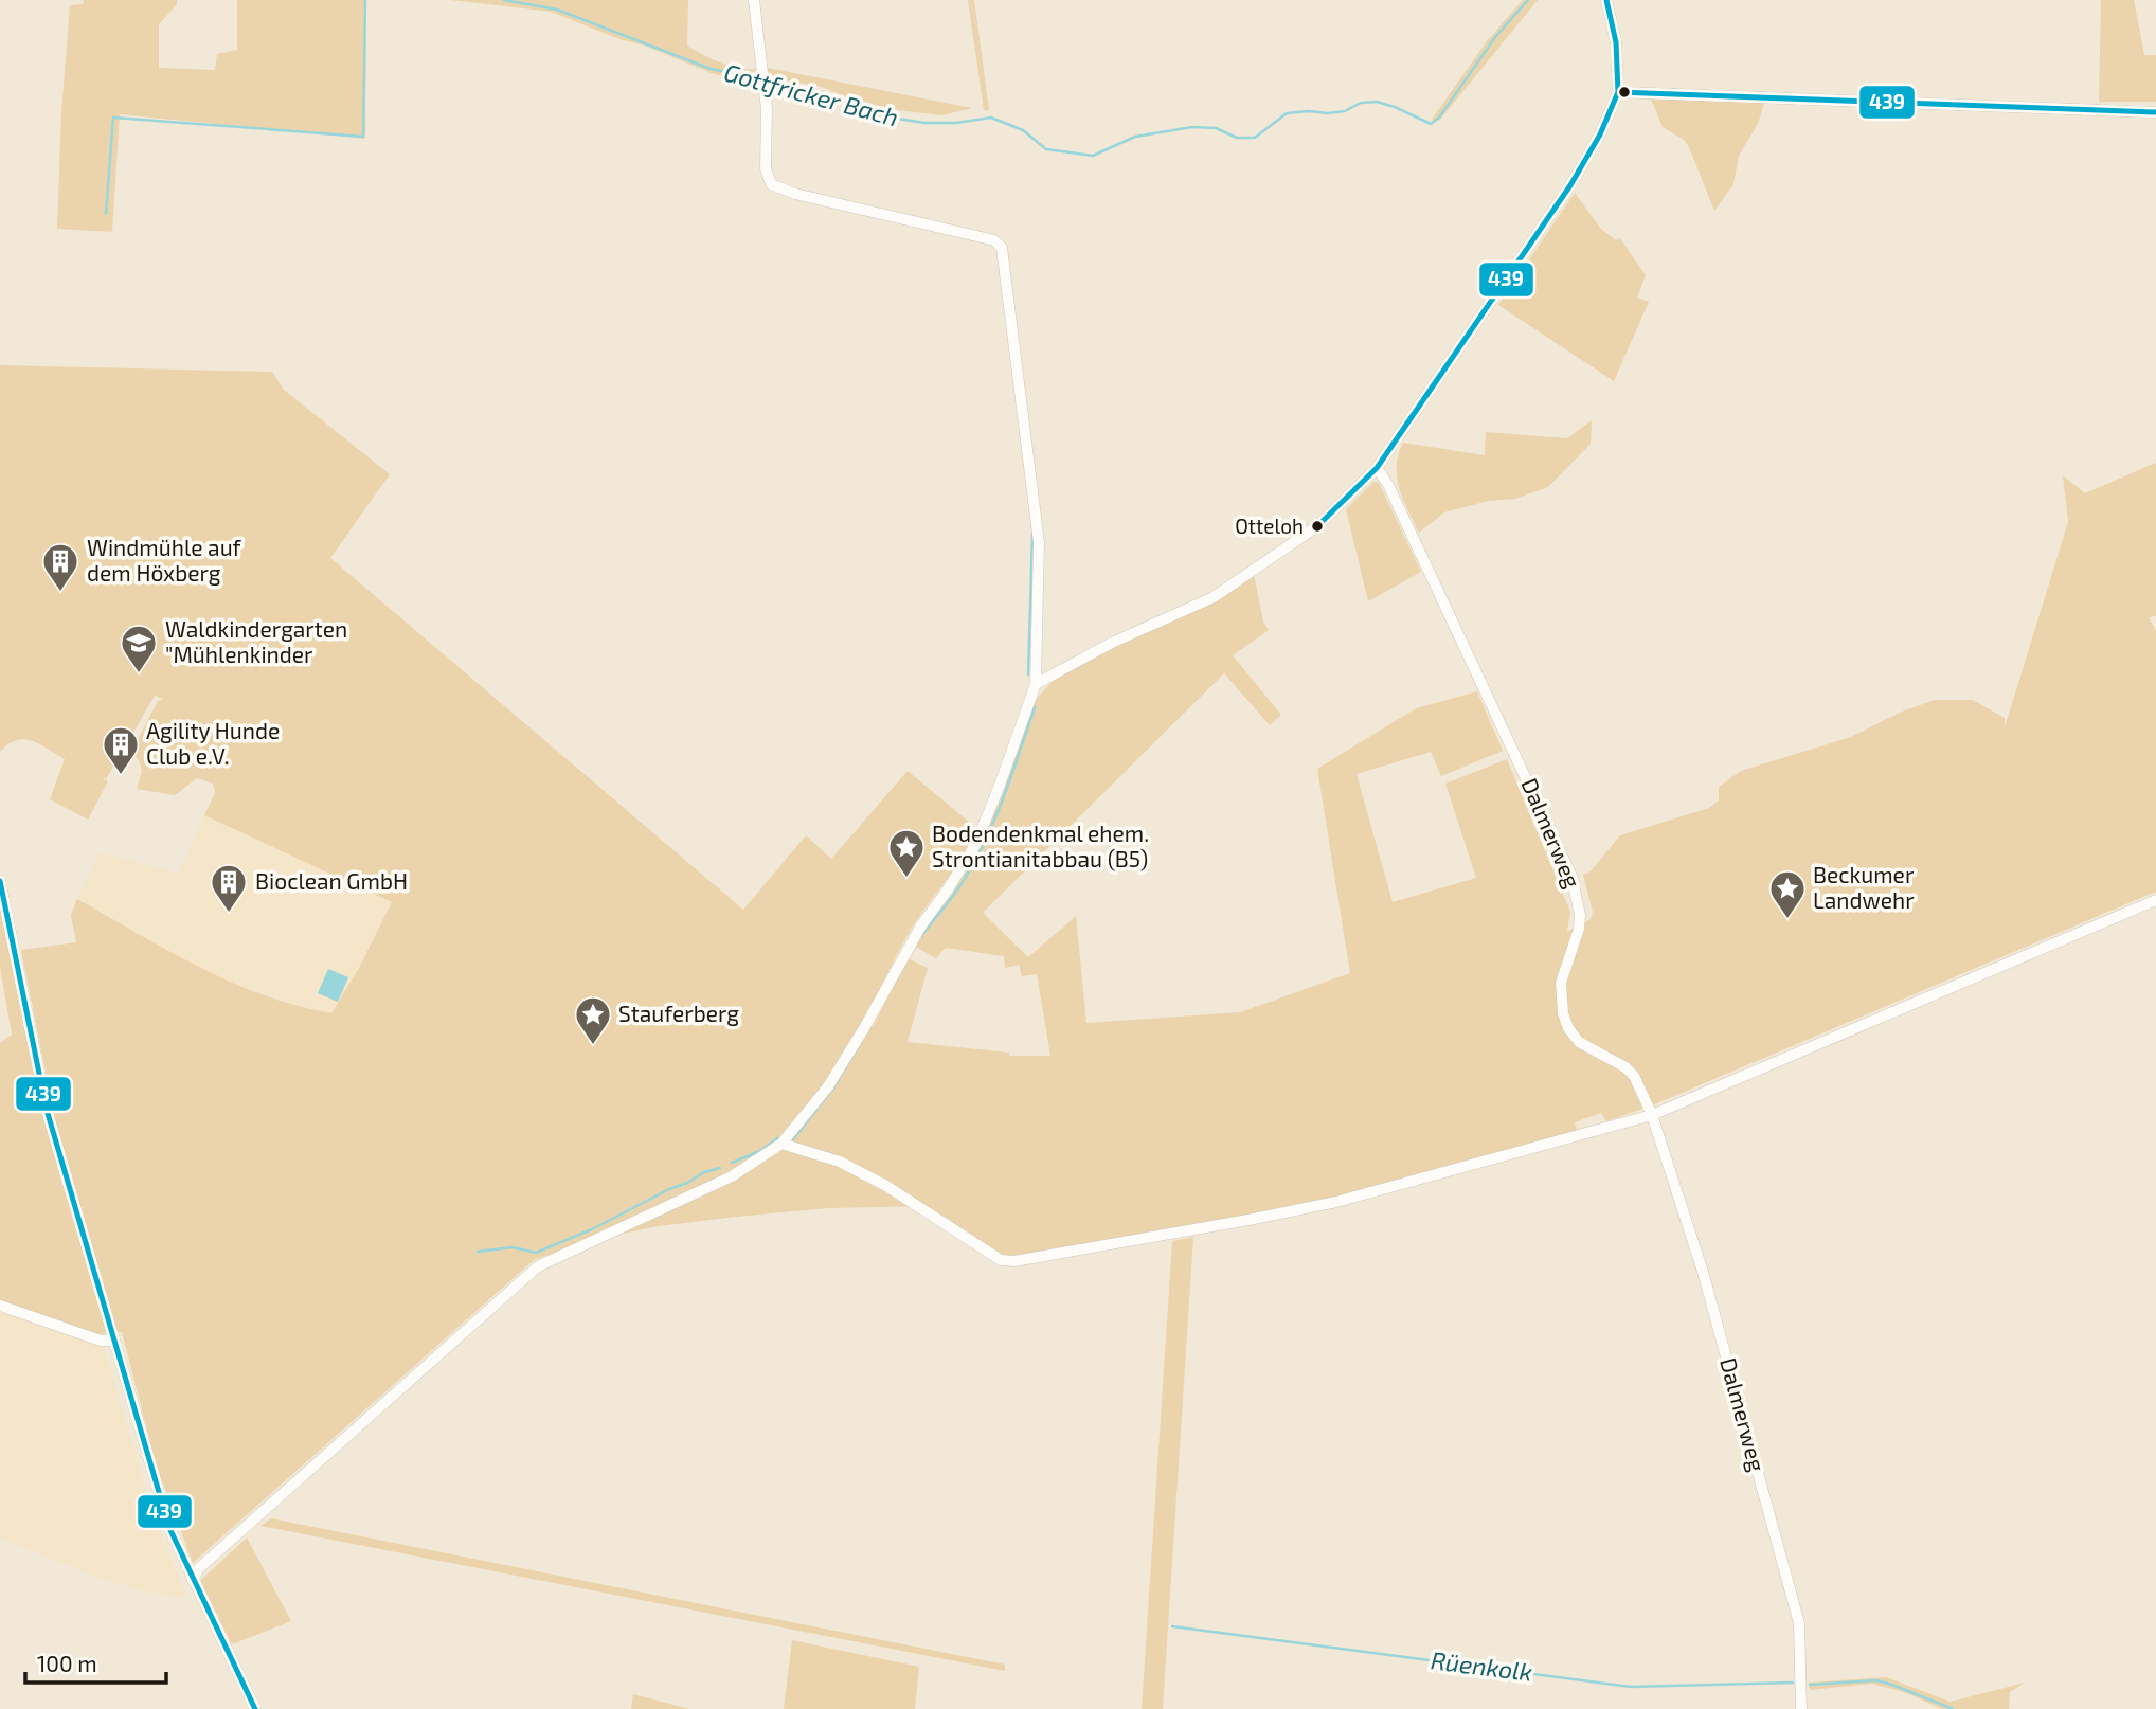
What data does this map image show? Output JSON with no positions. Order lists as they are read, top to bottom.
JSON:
{
  "streets": {
    "street": ["Dalmerweg"]
  },
  "water": ["Gottfricker Bach", "Rüenkolk"],
  "places": {
    "other": ["Otteloh"],
    "building": ["Windmühle auf dem Höxberg", "Agility Hunde Club e.V.", "Bioclean GmbH"],
    "school or university": ["Waldkindergarten \"Mühlenkinder"],
    "place": ["Bodendenkmal ehem. Strontianitabbau (B5)", "Beckumer Landwehr", "Stauferberg"]
  },
  "lines": ["transit line 439"],
  "scale_bar": "100 m"
}
